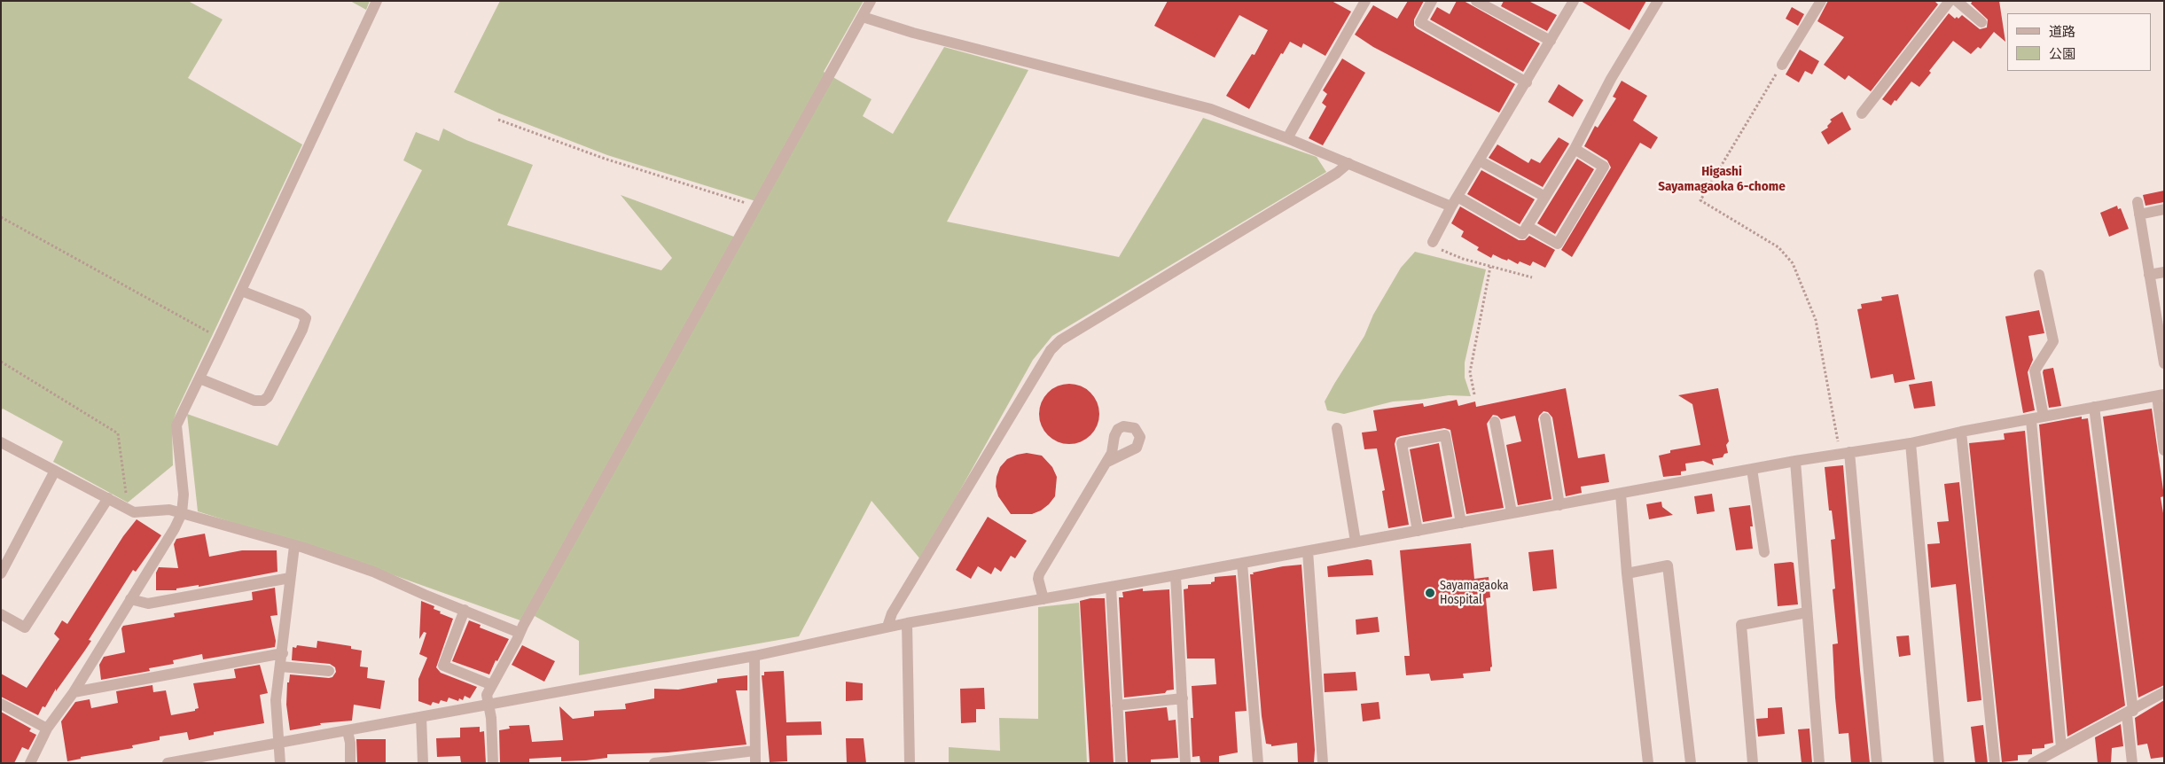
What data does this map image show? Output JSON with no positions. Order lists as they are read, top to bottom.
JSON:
{
  "districts": ["Higashi Sayamagaoka 6-chome"],
  "places": ["Sayamagaoka Hospital"],
  "legend": ["道路", "公園"]
}
